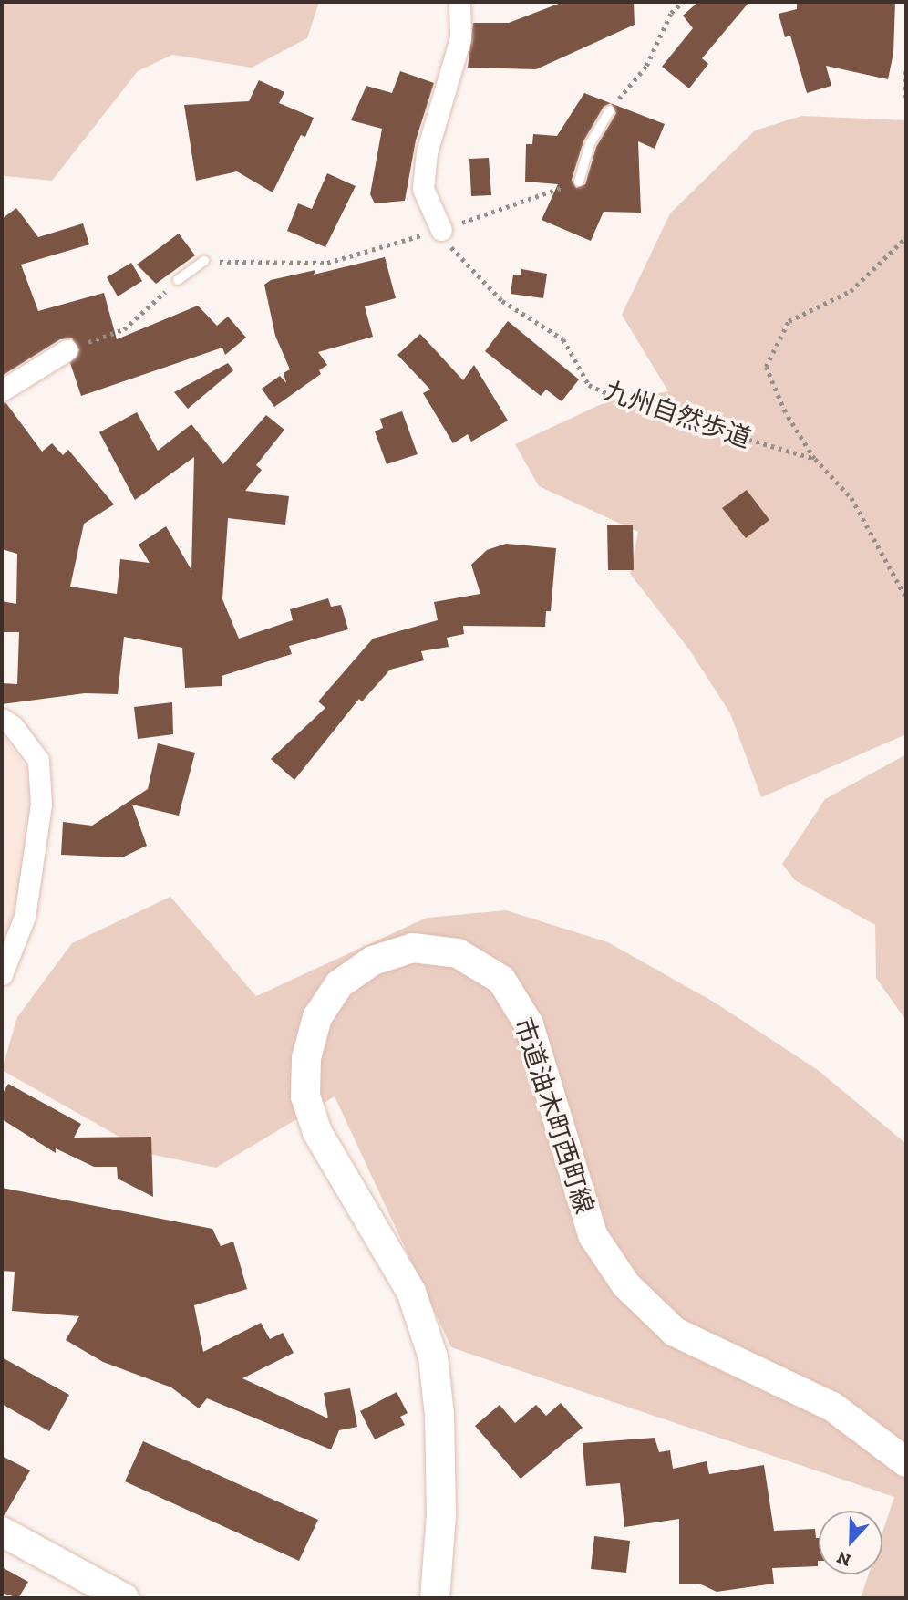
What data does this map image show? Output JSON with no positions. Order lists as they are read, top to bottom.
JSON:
{
  "streets": {
    "street": ["市道油木町西町線"],
    "path": ["九州自然歩道"]
  },
  "north": "bottom"
}
